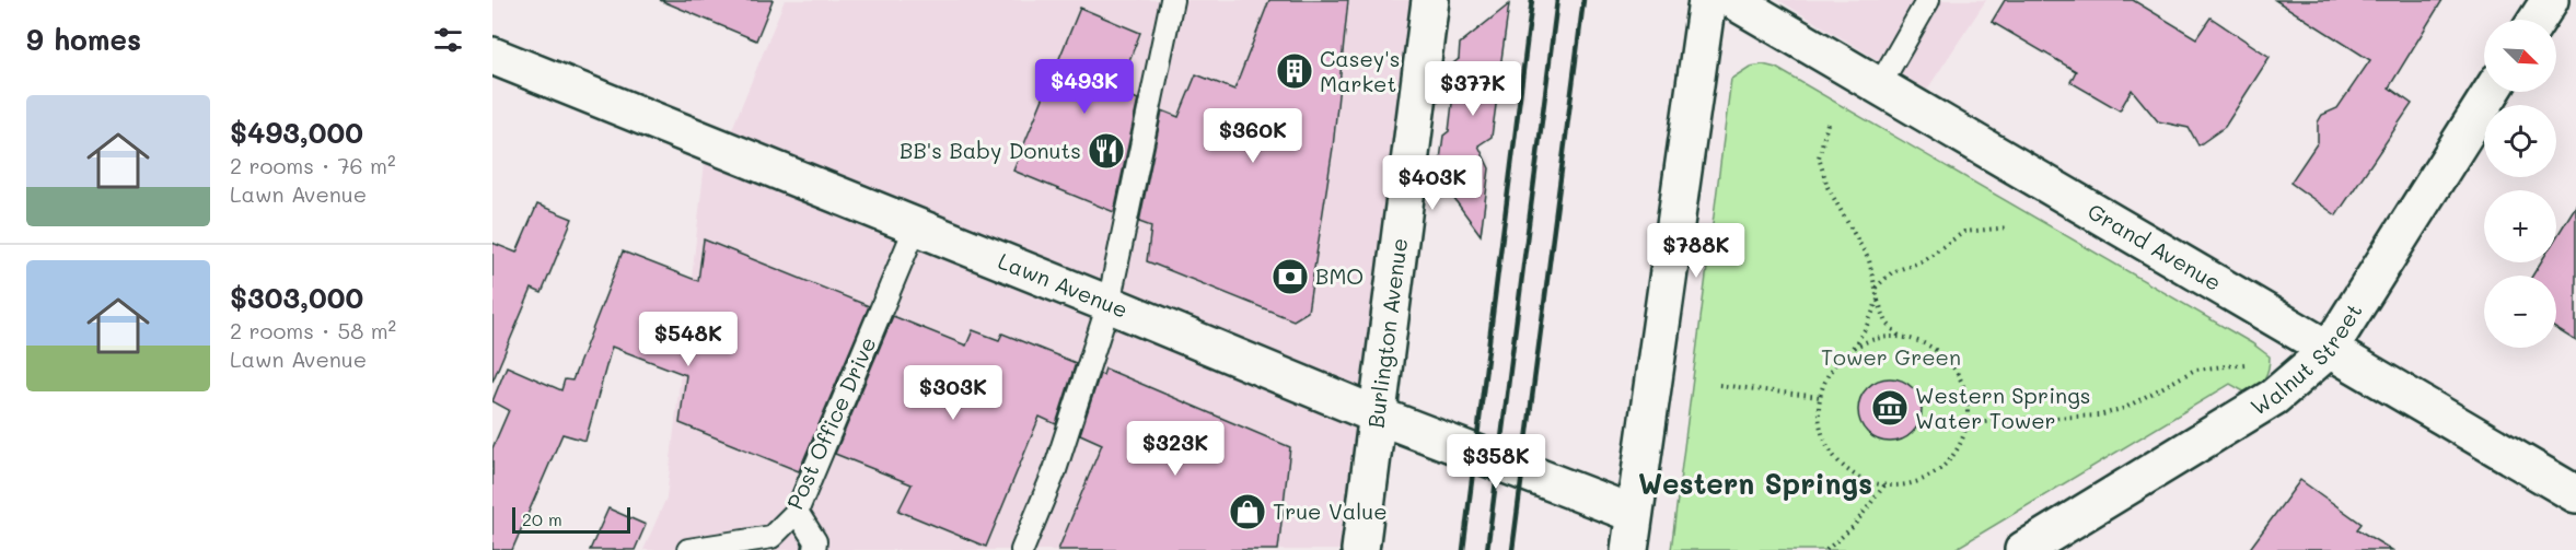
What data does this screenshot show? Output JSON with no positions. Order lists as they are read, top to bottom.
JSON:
{
  "streets": {
    "street": [
      "Grand Avenue",
      "Lawn Avenue",
      "Burlington Avenue",
      "Walnut Street"
    ],
    "lane": ["Post Office Drive"]
  },
  "crossings": [
    ["Grand Avenue", "Walnut Street"],
    ["Lawn Avenue", "Burlington Avenue"],
    ["Lawn Avenue", "Post Office Drive"]
  ],
  "districts": ["Western Springs"],
  "parks": ["Tower Green"],
  "places": {
    "building": ["Casey's Market"],
    "restaurant": ["BB's Baby Donuts"],
    "bank": ["BMO"],
    "museum": ["Western Springs Water Tower"],
    "shop": ["True Value"]
  },
  "scale_bar": "20 m",
  "north": "bottom right",
  "page": {
    "heading": "9 homes",
    "map_buttons": ["+", "−"],
    "price": [
      "$493K",
      "$377K",
      "$360K",
      "$403K",
      "$788K",
      "$548K",
      "$303K",
      "$323K",
      "$358K"
    ],
    "list": [
      {
        "name": "$493,000",
        "note": "2 rooms · 76 m² · Lawn Avenue"
      },
      {
        "name": "$303,000",
        "note": "2 rooms · 58 m² · Lawn Avenue"
      }
    ],
    "scale": "20 m"
  }
}
